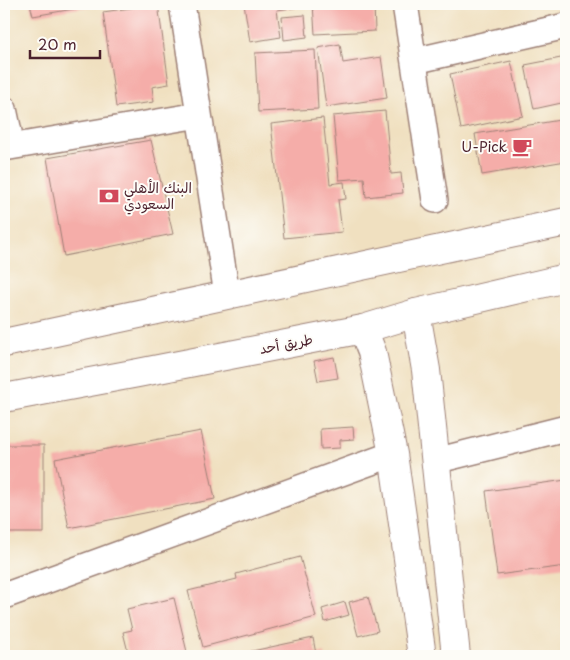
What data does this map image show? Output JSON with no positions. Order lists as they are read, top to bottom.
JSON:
{
  "streets": {
    "main road": ["طريق أحد"]
  },
  "places": {
    "cafe": ["U-Pick"],
    "bank": ["البنك الأهلي السعودي"]
  },
  "scale_bar": "20 m"
}
